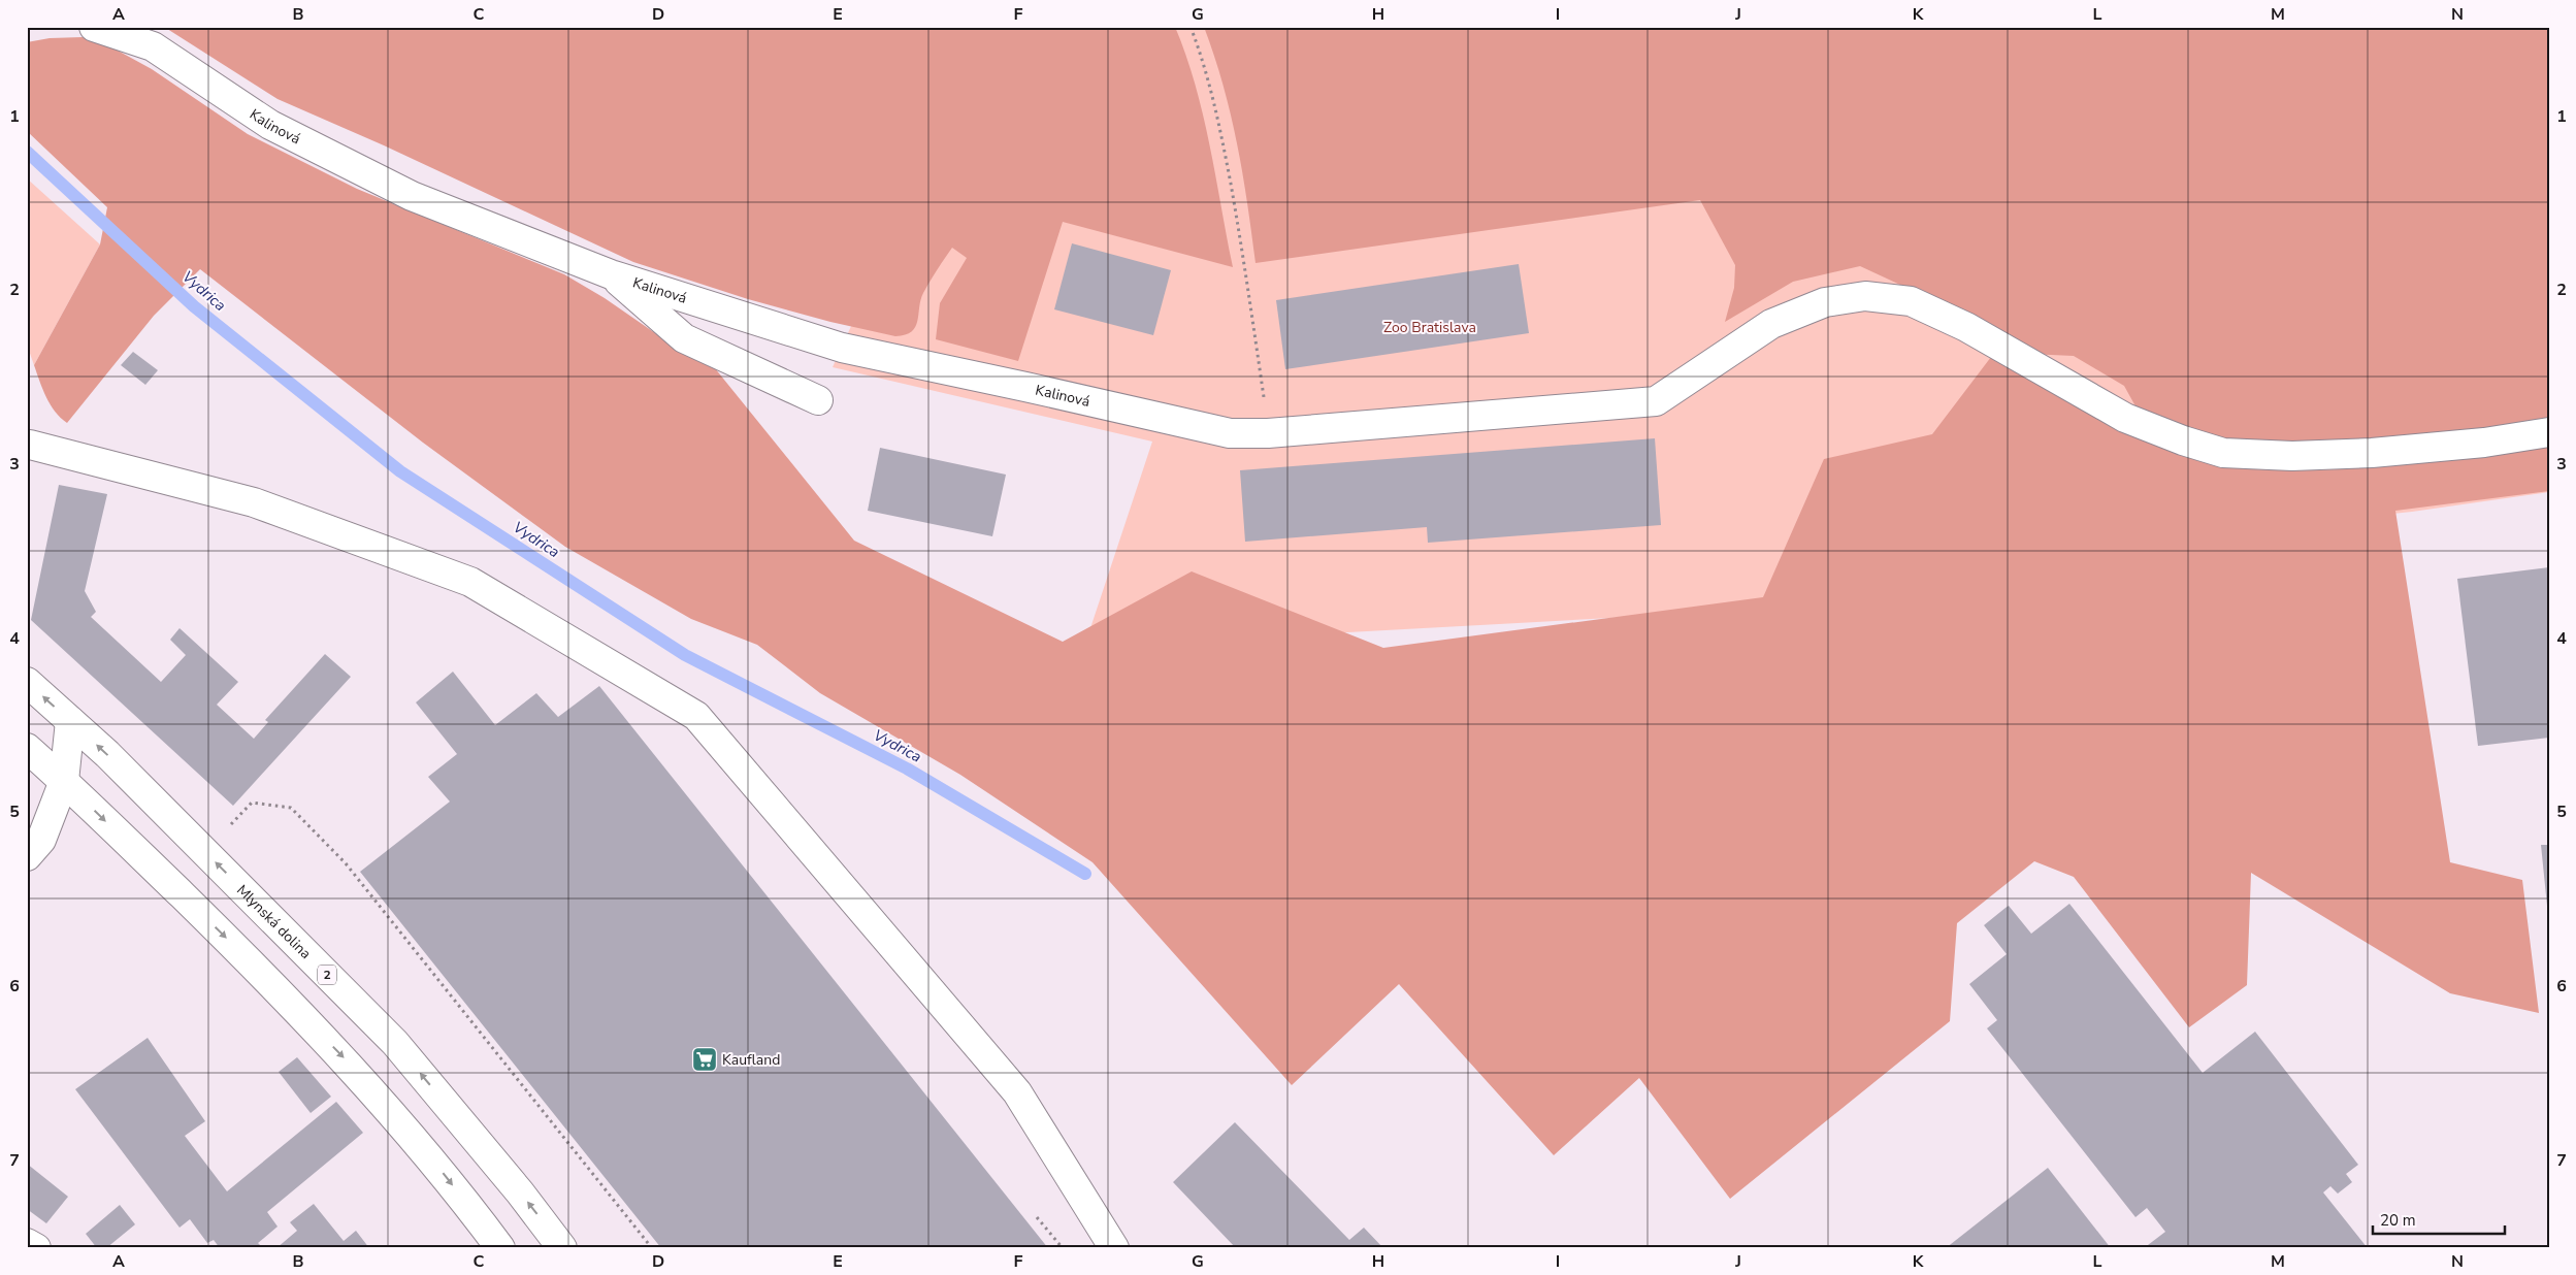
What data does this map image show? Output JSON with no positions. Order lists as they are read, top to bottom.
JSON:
{
  "streets": {
    "main road": ["Kalinová", "Mlynská dolina", "2"]
  },
  "water": ["Vydrica"],
  "parks": ["Zoo Bratislava"],
  "places": {
    "supermarket": ["Kaufland"]
  },
  "scale_bar": "20 m",
  "grid": {
    "columns": [
      "A",
      "B",
      "C",
      "D",
      "E",
      "F",
      "G",
      "H",
      "I",
      "J",
      "K",
      "L",
      "M",
      "N"
    ],
    "rows": [
      "1",
      "2",
      "3",
      "4",
      "5",
      "6",
      "7"
    ]
  }
}
